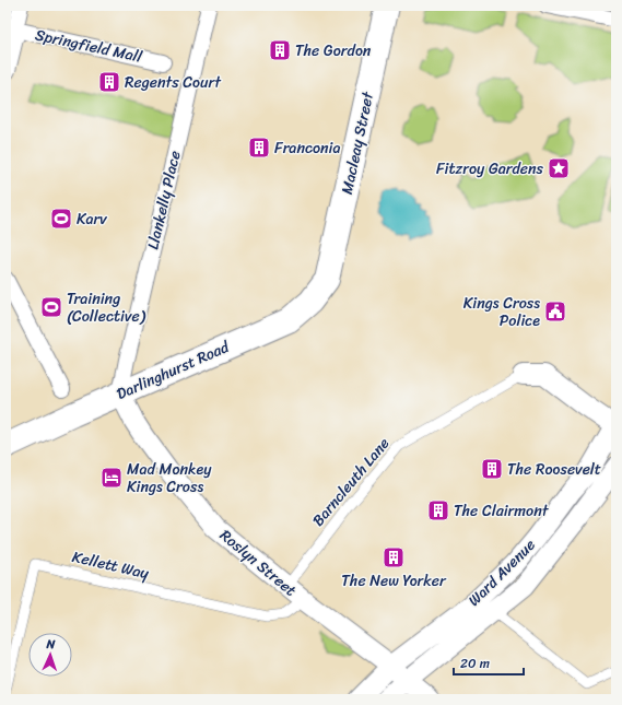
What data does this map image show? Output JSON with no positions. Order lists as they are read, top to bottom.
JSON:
{
  "streets": {
    "street": [
      "Springfield Mall",
      "Macleay Street",
      "Llankelly Place",
      "Darlinghurst Road",
      "Roslyn Street",
      "Ward Avenue"
    ],
    "lane": ["Barncleuth Lane", "Kellett Way"]
  },
  "crossings": [
    ["Macleay Street", "Darlinghurst Road"],
    ["Llankelly Place", "Darlinghurst Road"],
    ["Llankelly Place", "Roslyn Street"],
    ["Darlinghurst Road", "Roslyn Street"],
    ["Barncleuth Lane", "Roslyn Street"],
    ["Roslyn Street", "Kellett Way"],
    ["Roslyn Street", "Ward Avenue"]
  ],
  "places": {
    "building": [
      "The Gordon",
      "Regents Court",
      "Franconia",
      "The Roosevelt",
      "The Clairmont",
      "The New Yorker"
    ],
    "place": ["Fitzroy Gardens"],
    "sports": ["Karv", "Training (Collective)"],
    "public building": ["Kings Cross Police"],
    "hotel": ["Mad Monkey Kings Cross"]
  },
  "scale_bar": "20 m",
  "north": "top"
}
